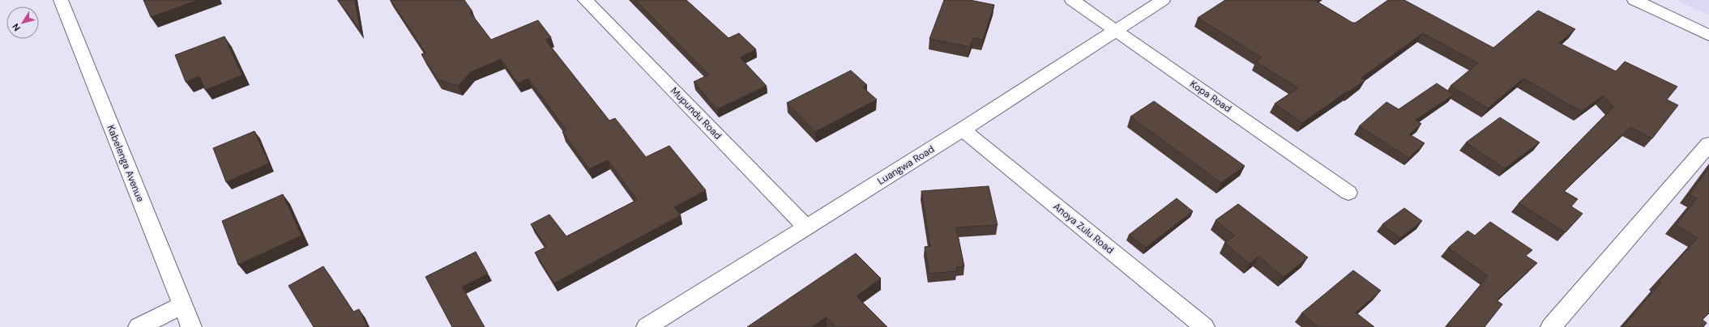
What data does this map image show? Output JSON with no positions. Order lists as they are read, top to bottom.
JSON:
{
  "streets": {
    "street": [
      "Kopa Road",
      "Mupundu Road",
      "Kabelenga Avenue",
      "Luangwa Road",
      "Anoya Zulu Road"
    ]
  },
  "crossings": [
    ["Kopa Road", "Luangwa Road"],
    ["Mupundu Road", "Luangwa Road"],
    ["Luangwa Road", "Anoya Zulu Road"]
  ],
  "north": "bottom left"
}
